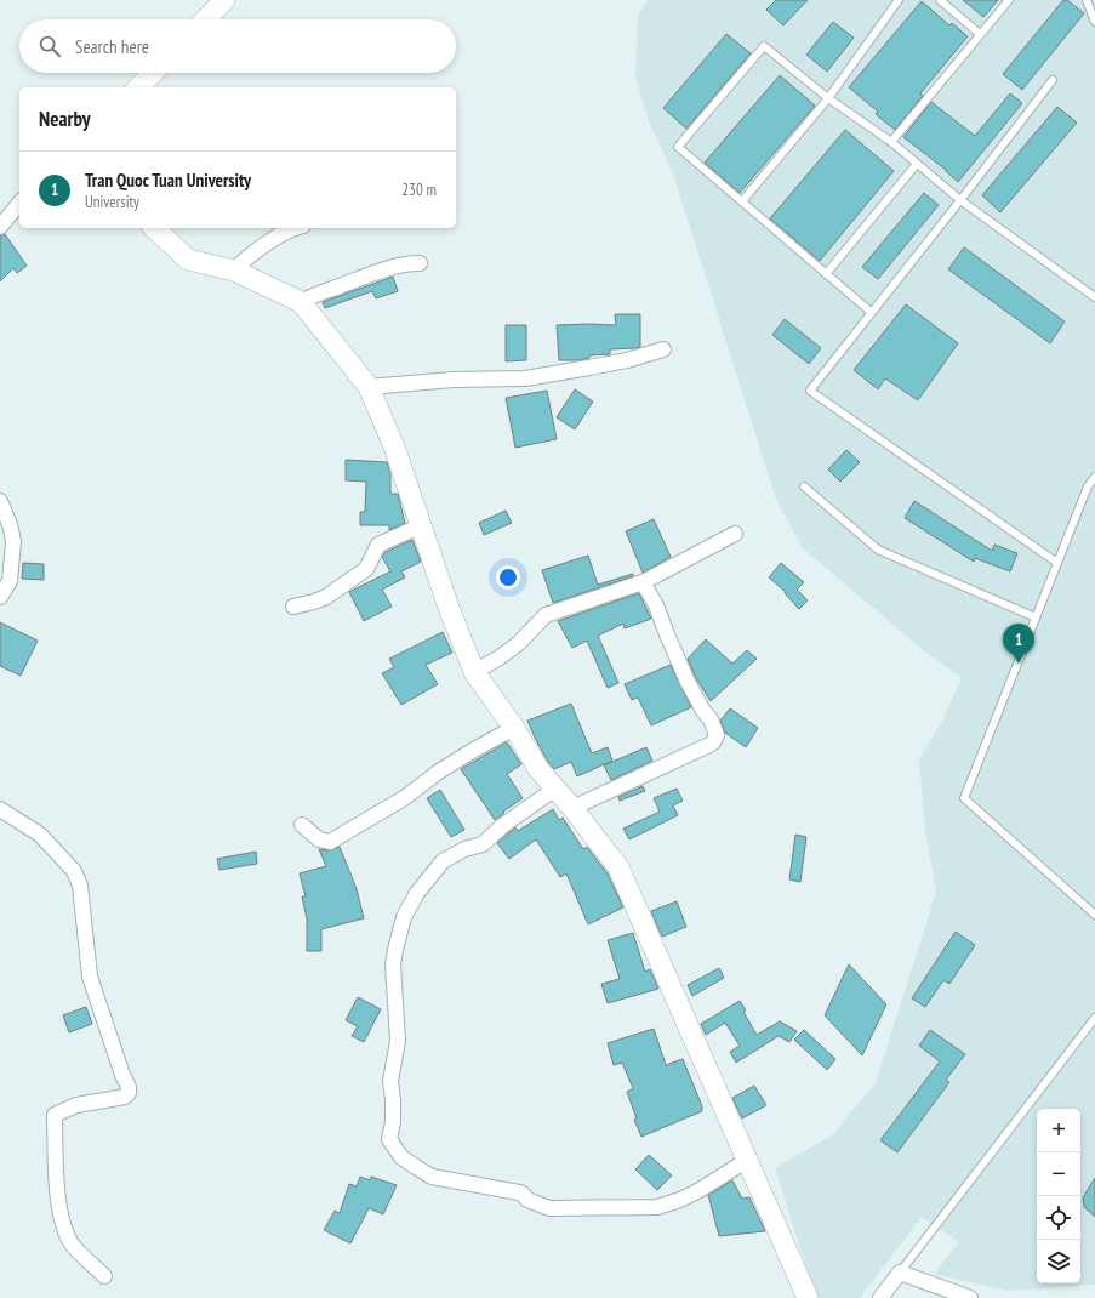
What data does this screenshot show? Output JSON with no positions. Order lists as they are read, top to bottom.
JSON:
{
  "page": {
    "search": "Search here",
    "heading": "Nearby",
    "list": [
      {
        "mark": "1",
        "name": "Tran Quoc Tuan University",
        "note": "University",
        "value": "230 m"
      }
    ],
    "pins": "1",
    "map_buttons": ["+", "−"]
  }
}
